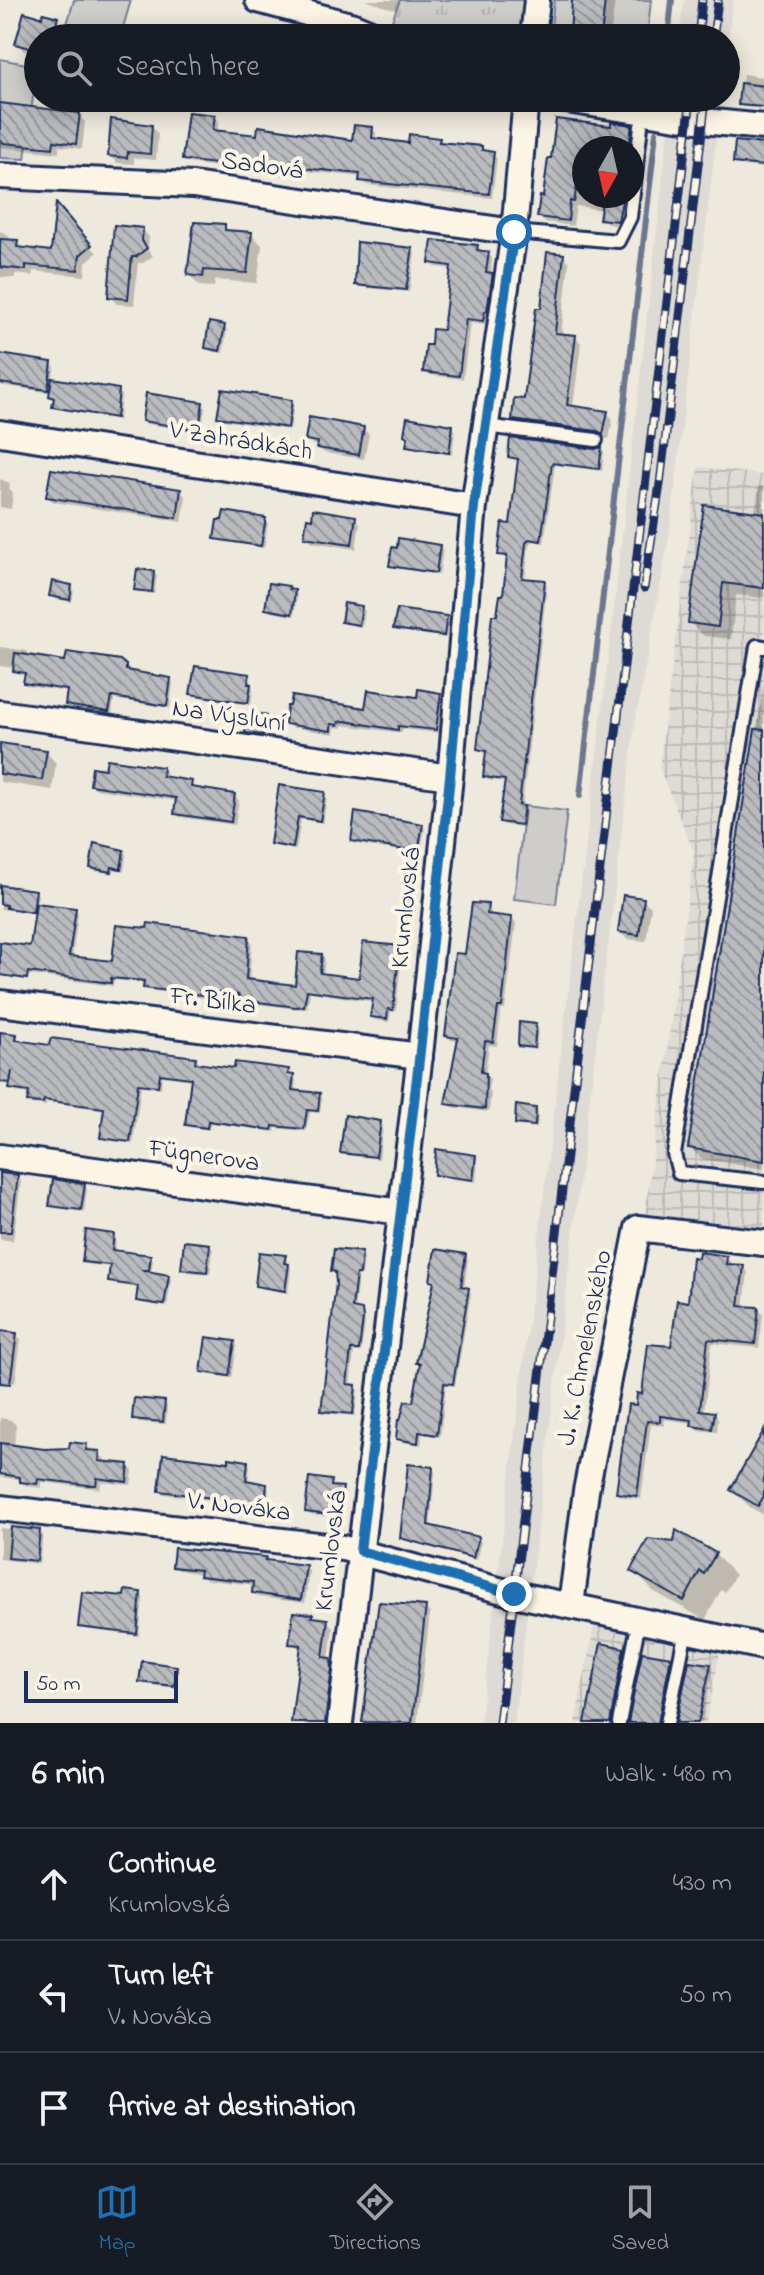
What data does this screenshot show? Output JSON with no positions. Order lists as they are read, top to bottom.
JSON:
{
  "streets": {
    "street": [
      "Sadová",
      "V Zahrádkách",
      "Na Výsluní",
      "Krumlovská",
      "Fr. Bílka",
      "Fügnerova",
      "J. K. Chmelenského",
      "V. Nováka"
    ]
  },
  "crossings": [
    ["Sadová", "Krumlovská"],
    ["V Zahrádkách", "Krumlovská"],
    ["Na Výsluní", "Krumlovská"],
    ["Krumlovská", "Fr. Bílka"],
    ["Krumlovská", "Fügnerova"],
    ["Krumlovská", "V. Nováka"],
    ["J. K. Chmelenského", "V. Nováka"]
  ],
  "scale_bar": "50 m",
  "north": "bottom",
  "page": {
    "search": "Search here",
    "scale": "50 m",
    "heading": ["6 min", "Walk · 480 m"],
    "list": [
      ["Continue", "Krumlovská", "430 m"],
      ["Turn left", "V. Nováka", "50 m"],
      "Arrive at destination"
    ],
    "nav": ["Map", "Directions", "Saved"]
  }
}
